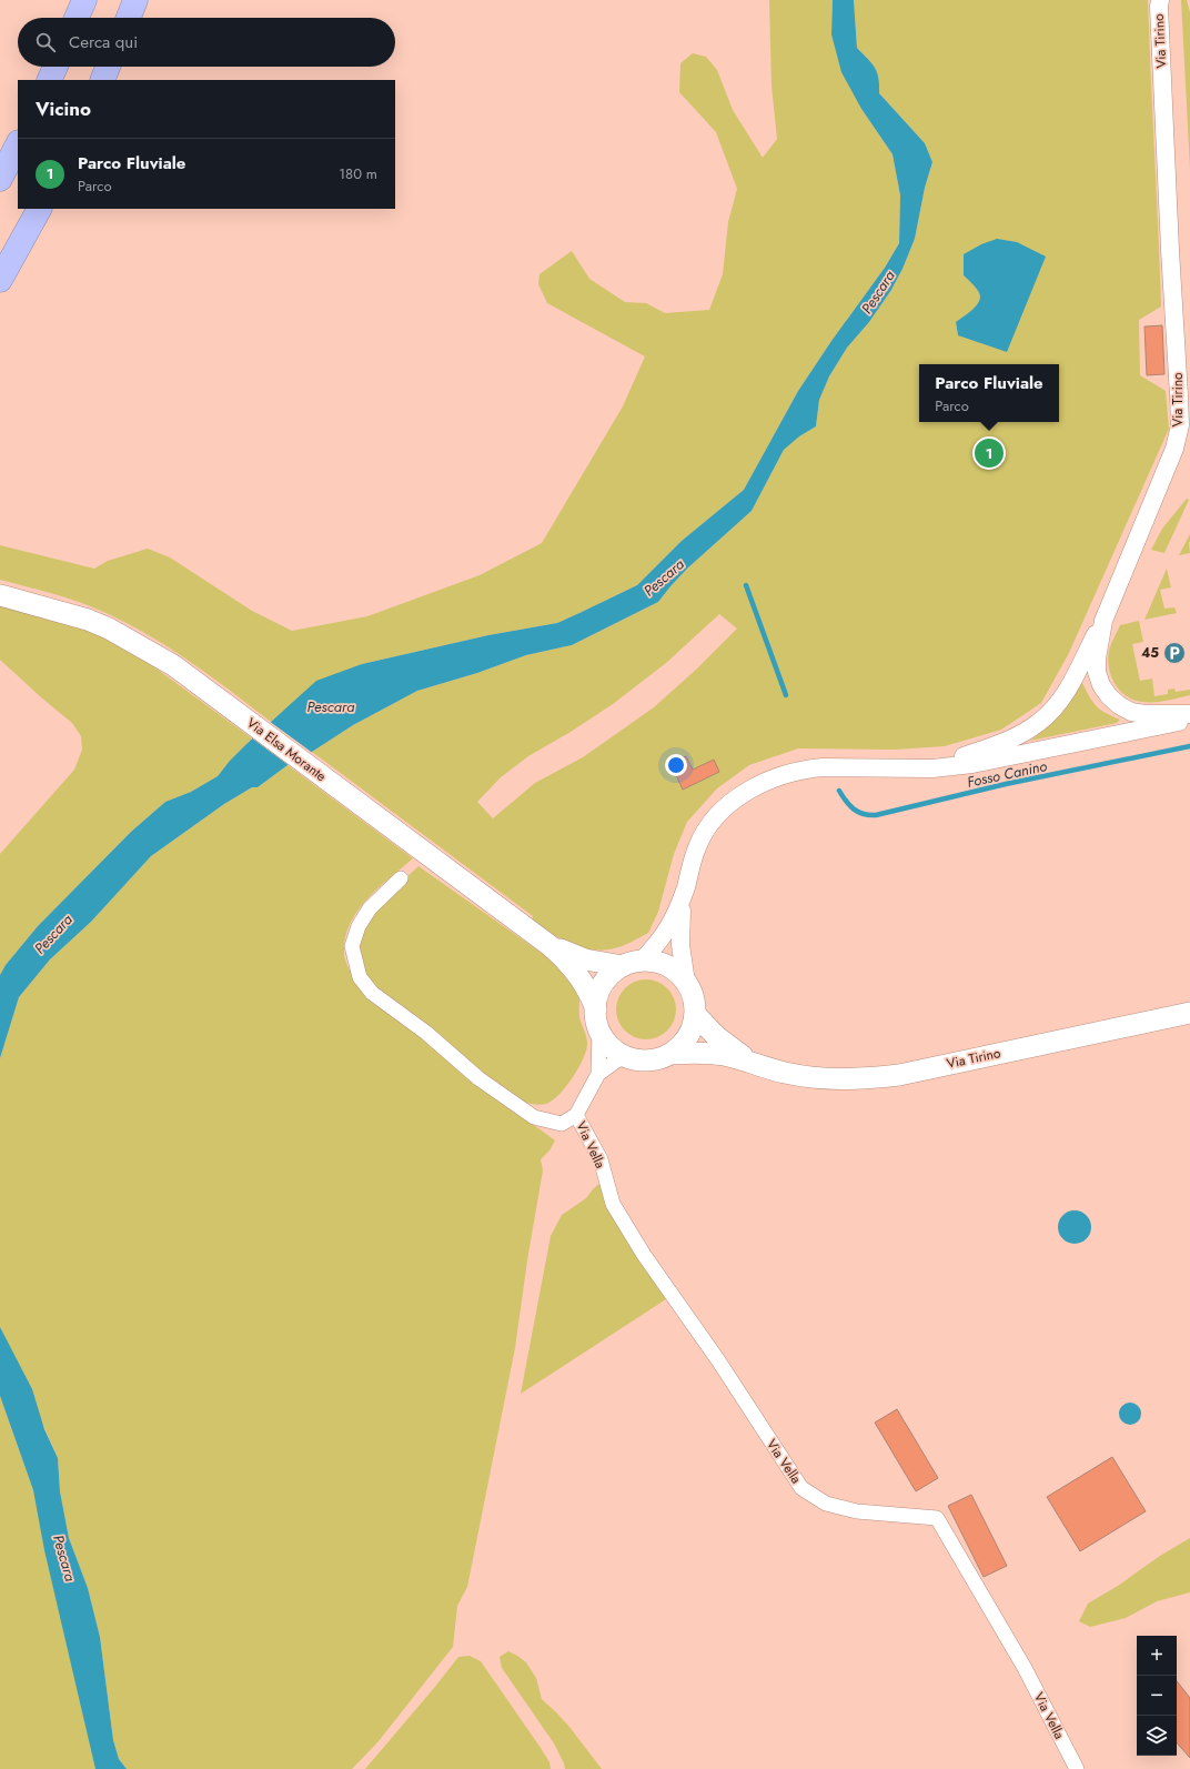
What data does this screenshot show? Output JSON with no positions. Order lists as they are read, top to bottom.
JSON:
{
  "streets": {
    "main road": ["Via Tirino", "Via Elsa Morante"],
    "street": ["Via Vella"]
  },
  "crossings": [
    ["Via Tirino", "Via Elsa Morante"]
  ],
  "water": ["Pescara", "Fosso Canino"],
  "places": {
    "parking": ["45"]
  },
  "page": {
    "search": "Cerca qui",
    "heading": "Vicino",
    "list": [
      {
        "mark": "1",
        "name": "Parco Fluviale",
        "note": "Parco",
        "value": "180 m"
      }
    ],
    "popup": ["Parco Fluviale", "Parco"],
    "pins": "1",
    "map_buttons": ["+", "−"]
  }
}
